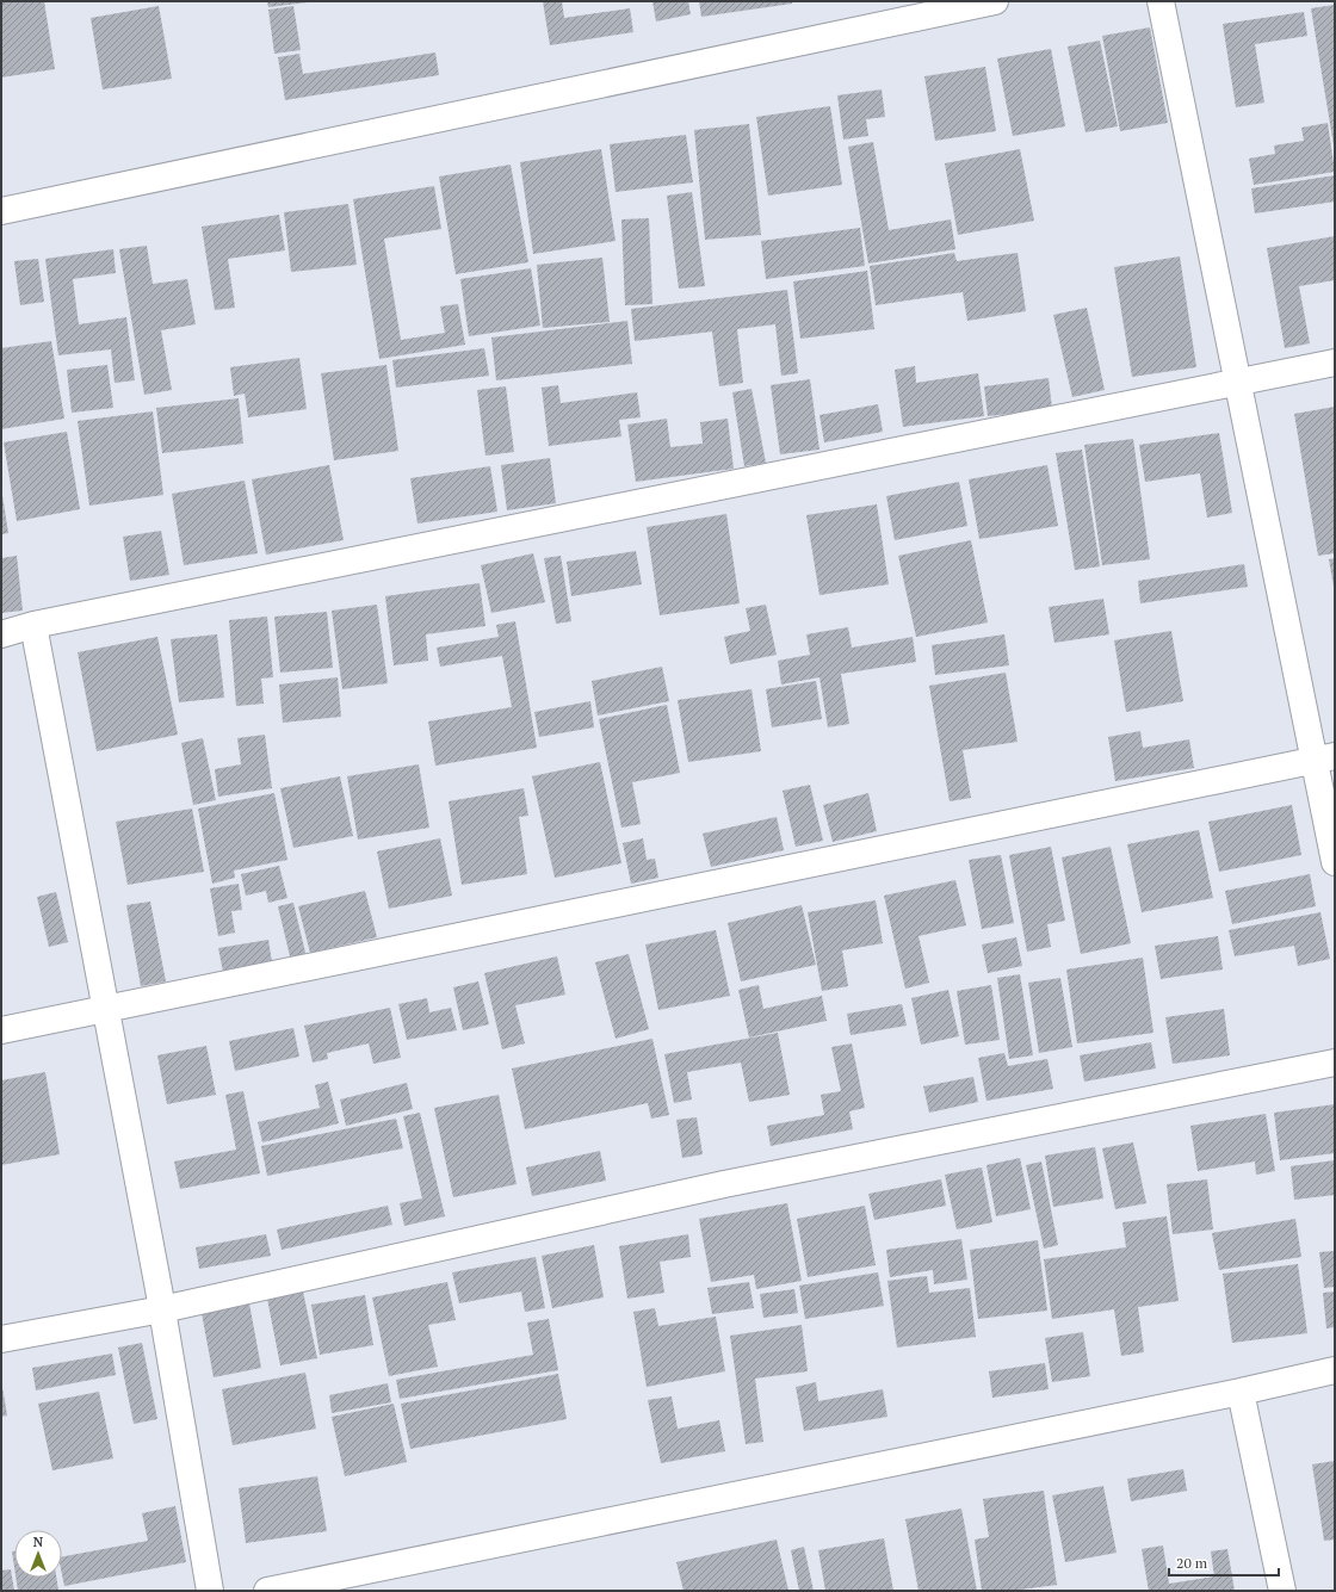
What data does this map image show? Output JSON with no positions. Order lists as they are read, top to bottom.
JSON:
{
  "scale_bar": "20 m",
  "north": "top"
}
